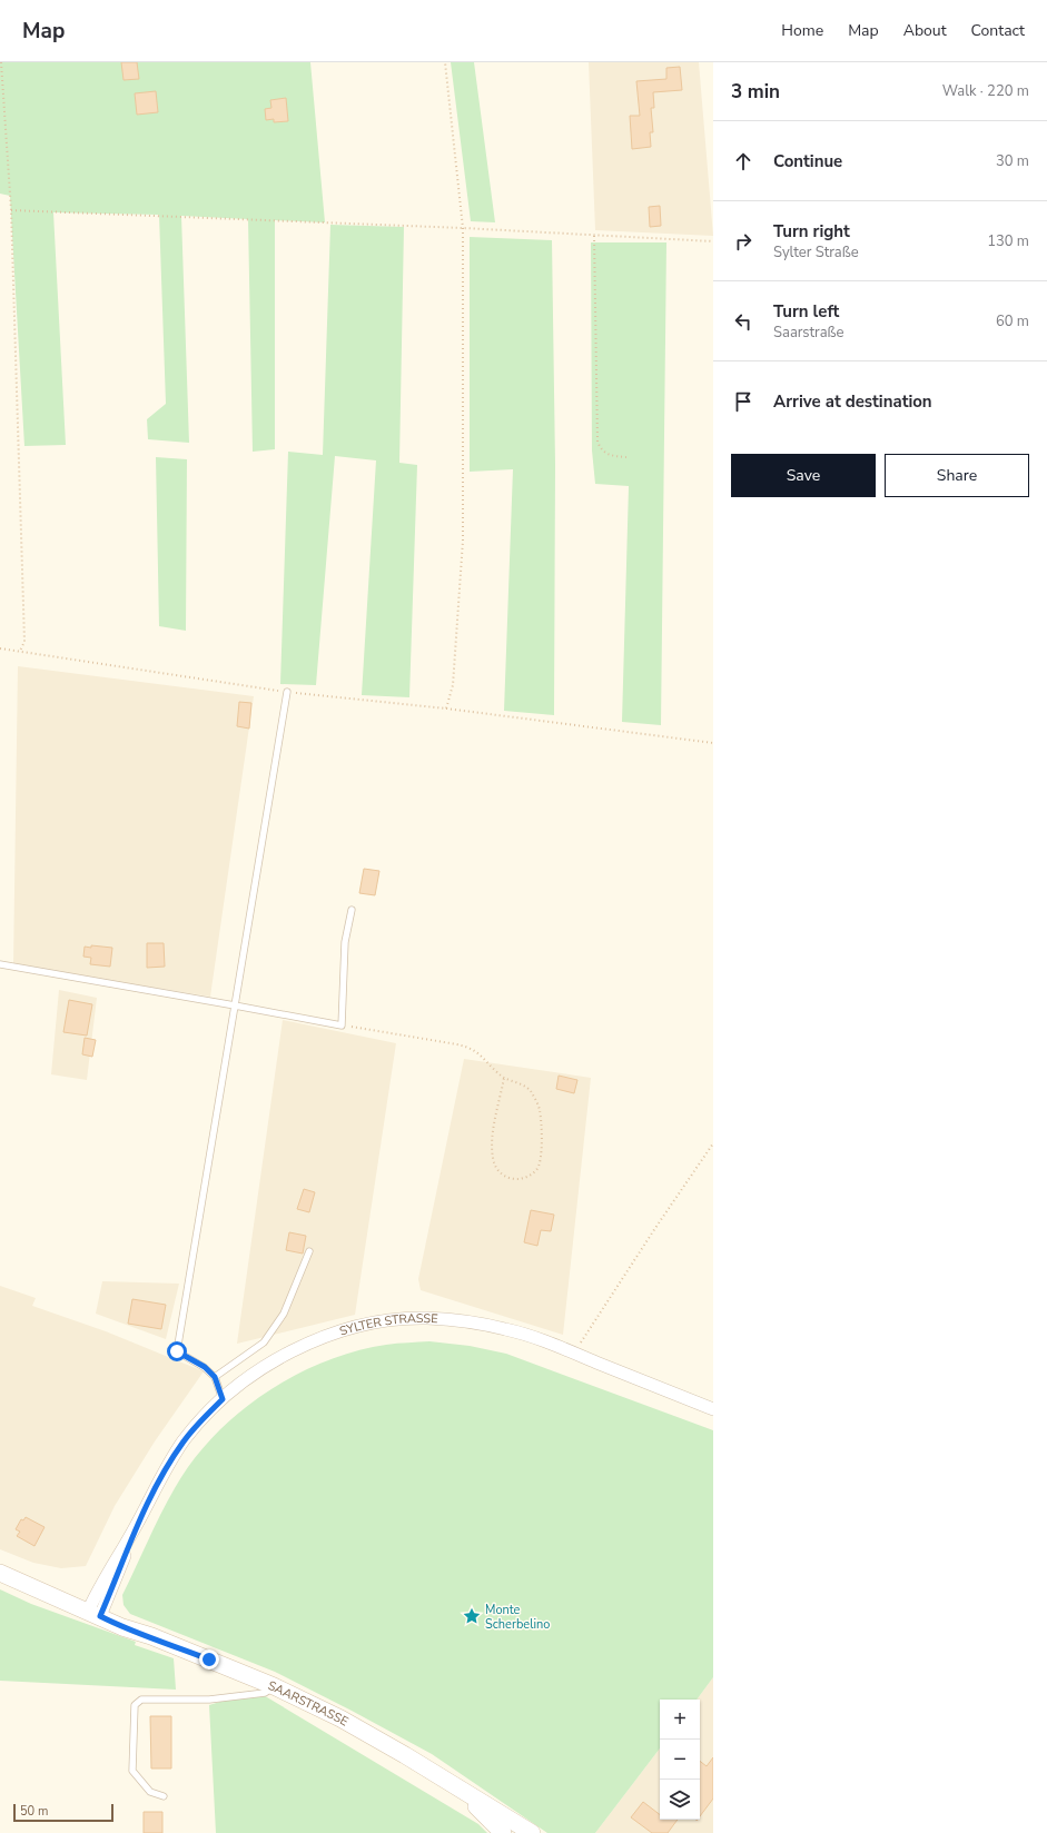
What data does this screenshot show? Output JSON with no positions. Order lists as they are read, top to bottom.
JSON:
{
  "streets": {
    "main road": ["SAARSTRASSE"],
    "street": ["SYLTER STRASSE"]
  },
  "crossings": [
    ["SYLTER STRASSE", "SAARSTRASSE"]
  ],
  "places": {
    "place": ["Monte Scherbelino"]
  },
  "scale_bar": "50 m",
  "page": {
    "header": "Map",
    "nav": [
      "Home",
      "Map",
      "About",
      "Contact"
    ],
    "heading": ["3 min", "Walk · 220 m"],
    "list": [
      ["Continue", "30 m"],
      ["Turn right", "Sylter Straße", "130 m"],
      ["Turn left", "Saarstraße", "60 m"],
      "Arrive at destination"
    ],
    "buttons": ["Save", "Share"],
    "map_buttons": ["+", "−"],
    "scale": "50 m"
  }
}
